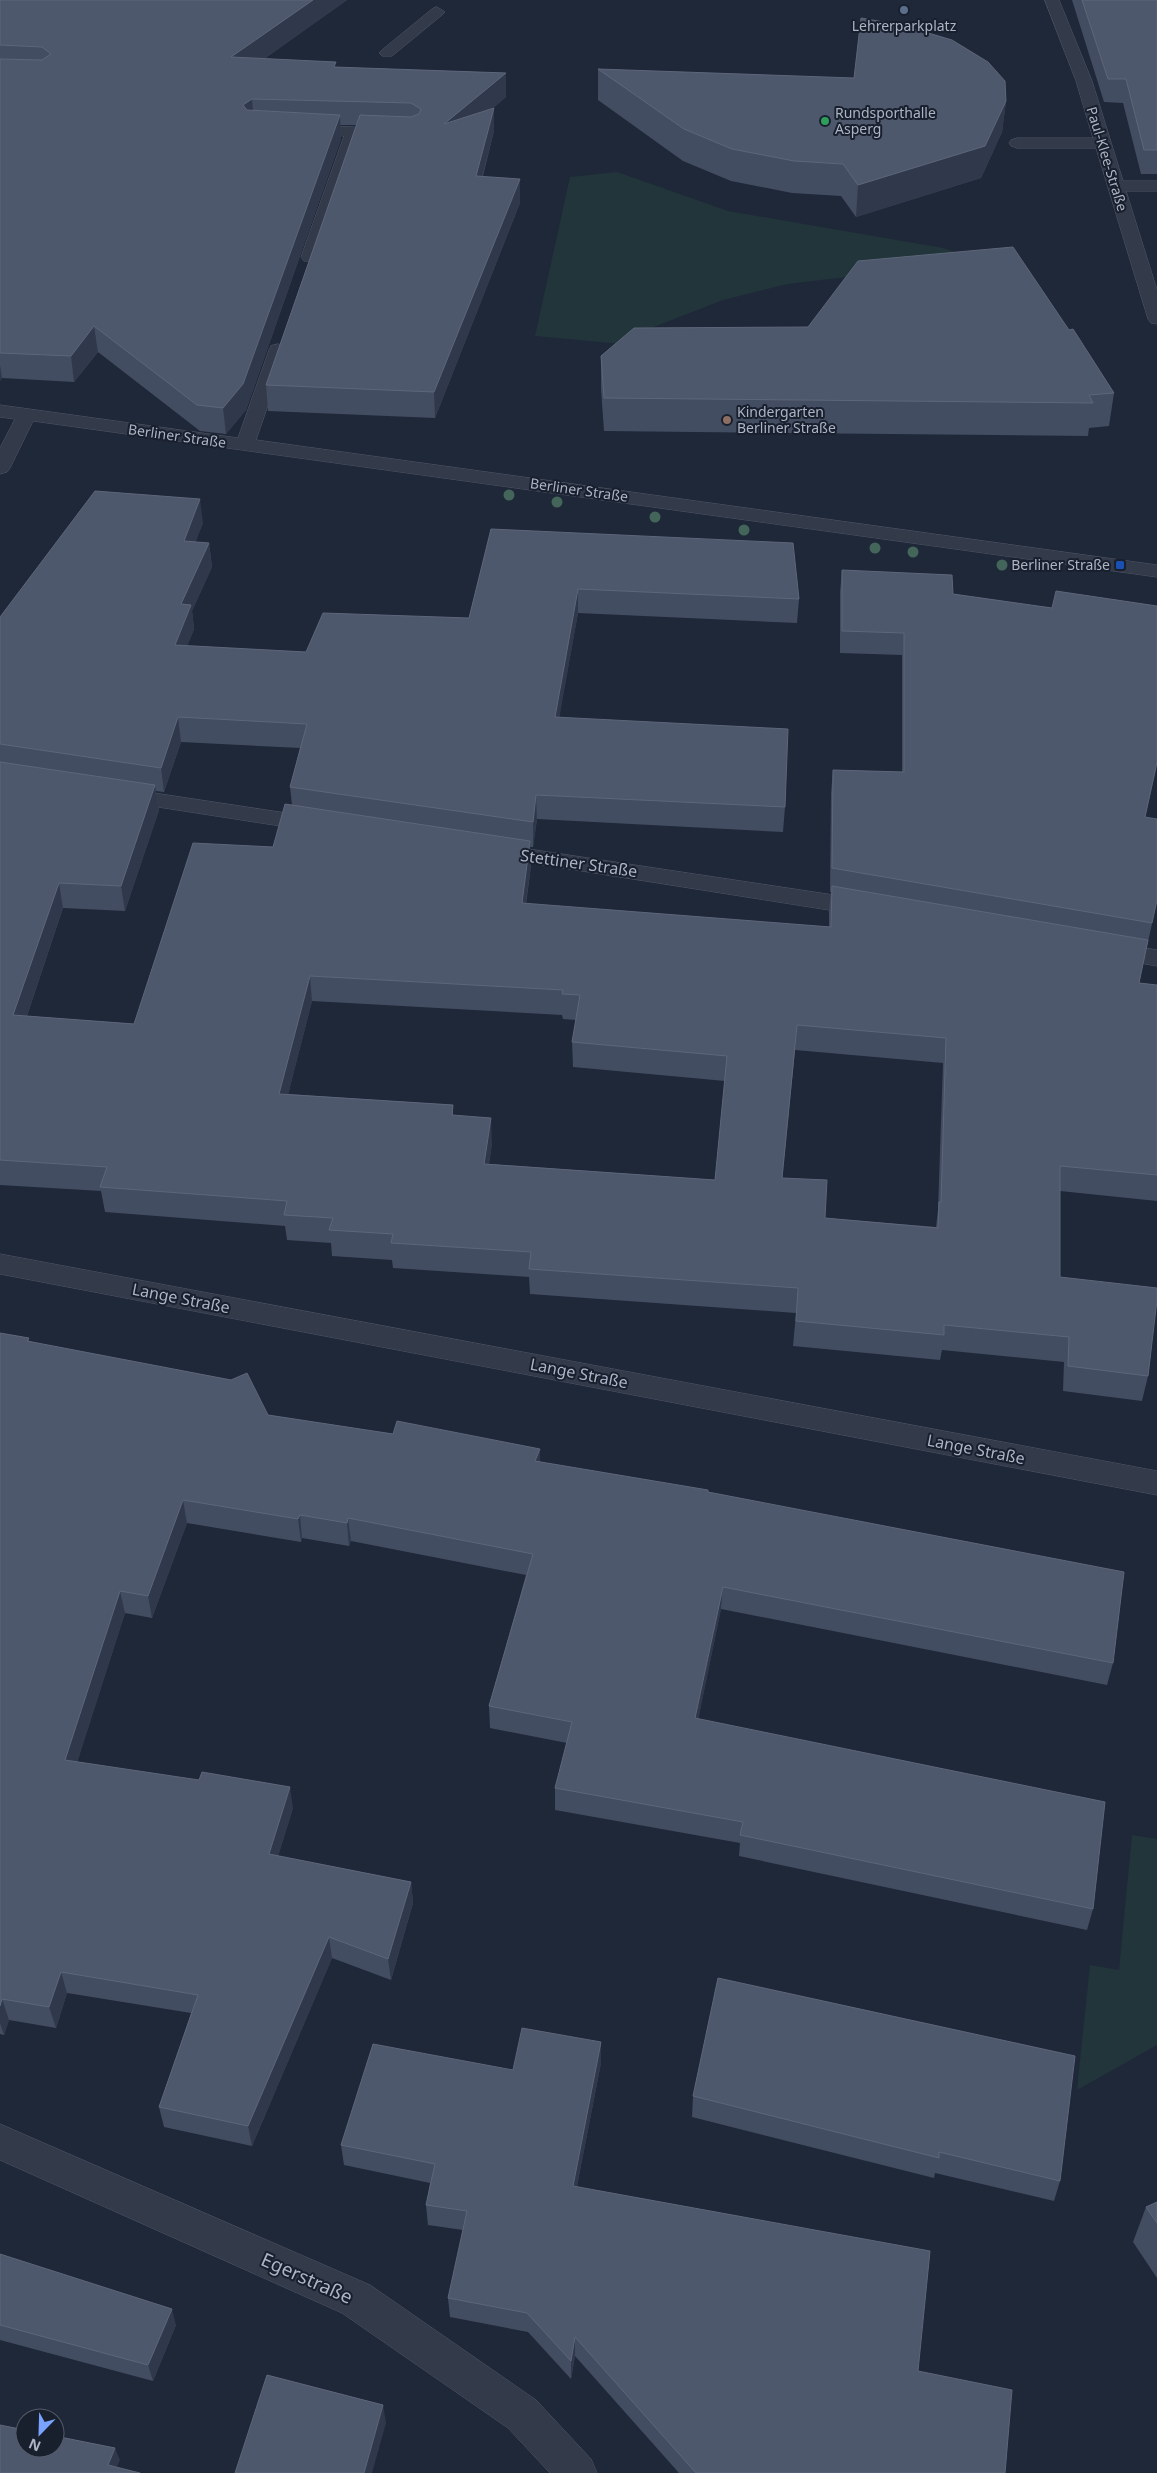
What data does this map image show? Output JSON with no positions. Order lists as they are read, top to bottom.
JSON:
{
  "streets": {
    "street": [
      "Paul-Klee-Straße",
      "Berliner Straße",
      "Stettiner Straße",
      "Lange Straße",
      "Egerstraße"
    ]
  },
  "places": {
    "other": ["Lehrerparkplatz", "Rundsporthalle Asperg", "Kindergarten Berliner Straße"],
    "transit": ["Berliner Straße"]
  },
  "north": "bottom left"
}
